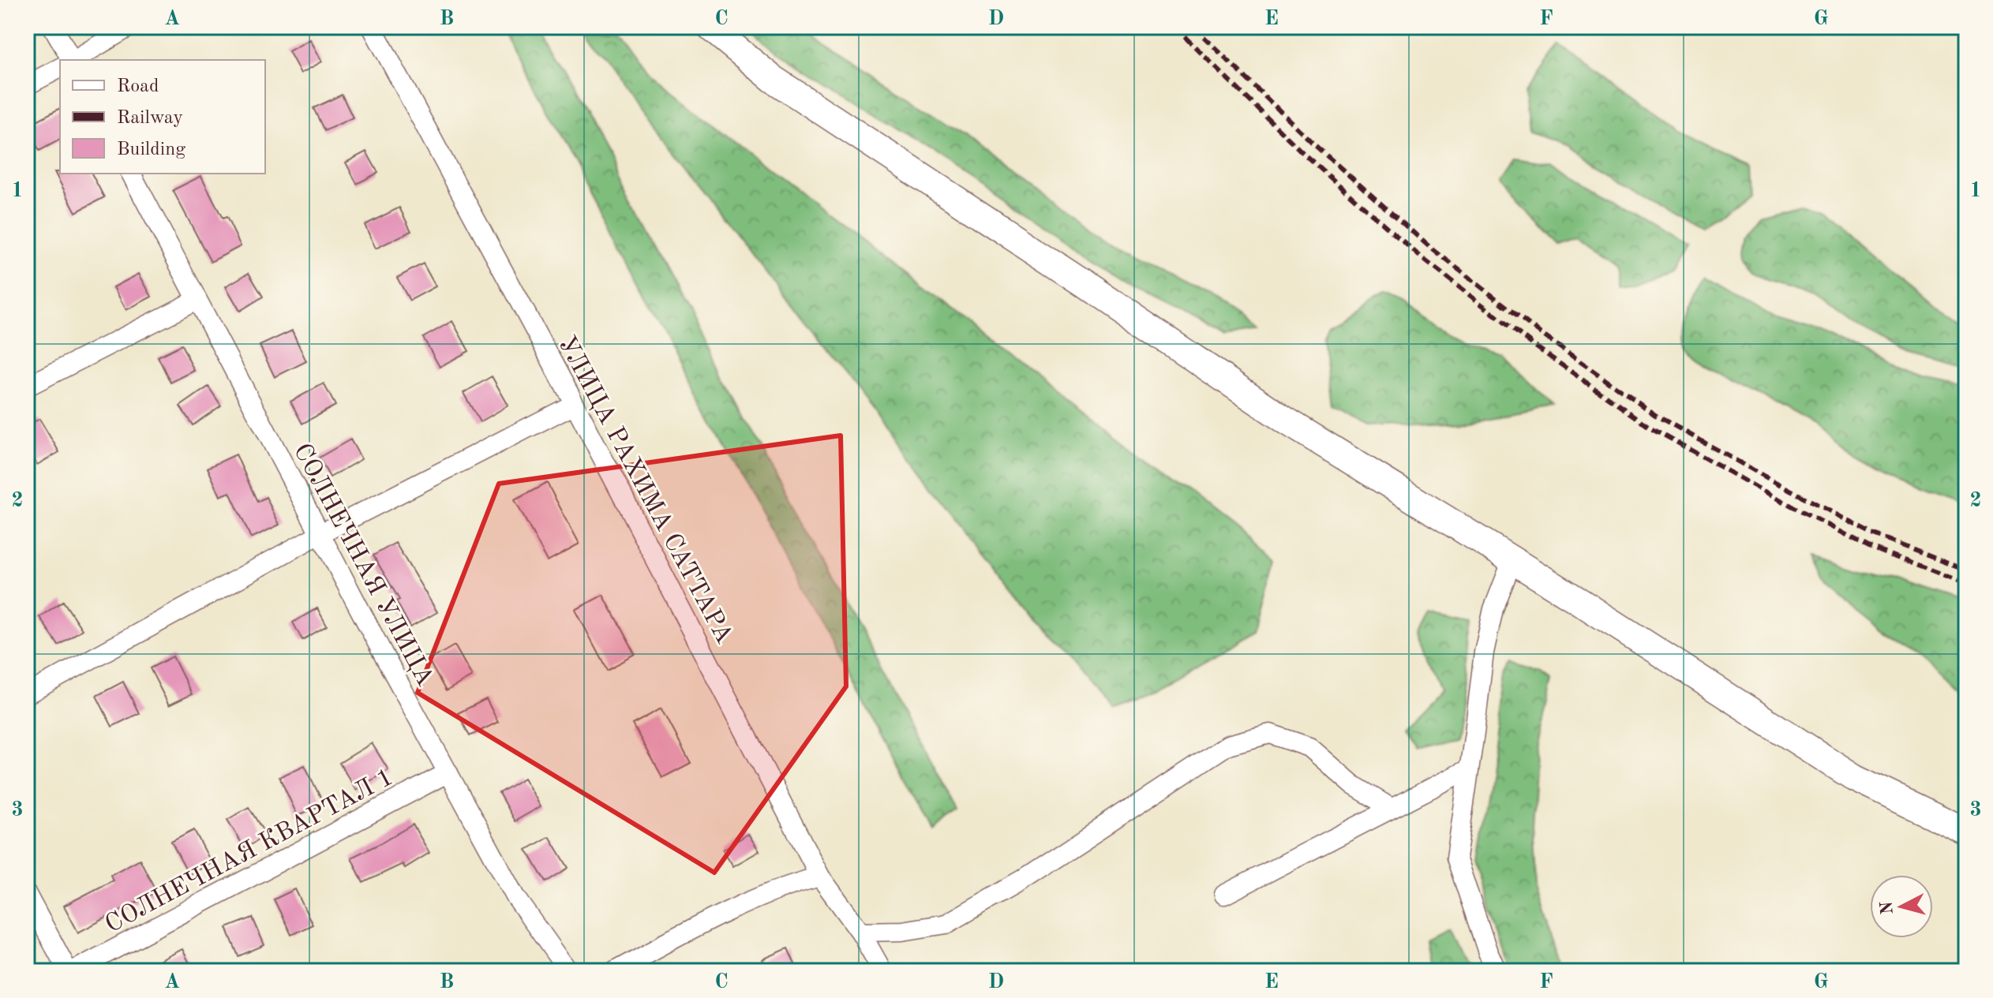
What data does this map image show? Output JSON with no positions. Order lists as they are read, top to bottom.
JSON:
{
  "streets": {
    "street": ["УЛИЦА РАХИМА САТТАРА", "СОЛНЕЧНАЯ УЛИЦА", "СОЛНЕЧНАЯ КВАРТАЛ 1"]
  },
  "crossings": [
    ["СОЛНЕЧНАЯ УЛИЦА", "СОЛНЕЧНАЯ КВАРТАЛ 1"]
  ],
  "legend": ["Road", "Railway", "Building"],
  "north": "left",
  "grid": {
    "columns": [
      "A",
      "B",
      "C",
      "D",
      "E",
      "F",
      "G"
    ],
    "rows": ["1", "2", "3"]
  }
}
